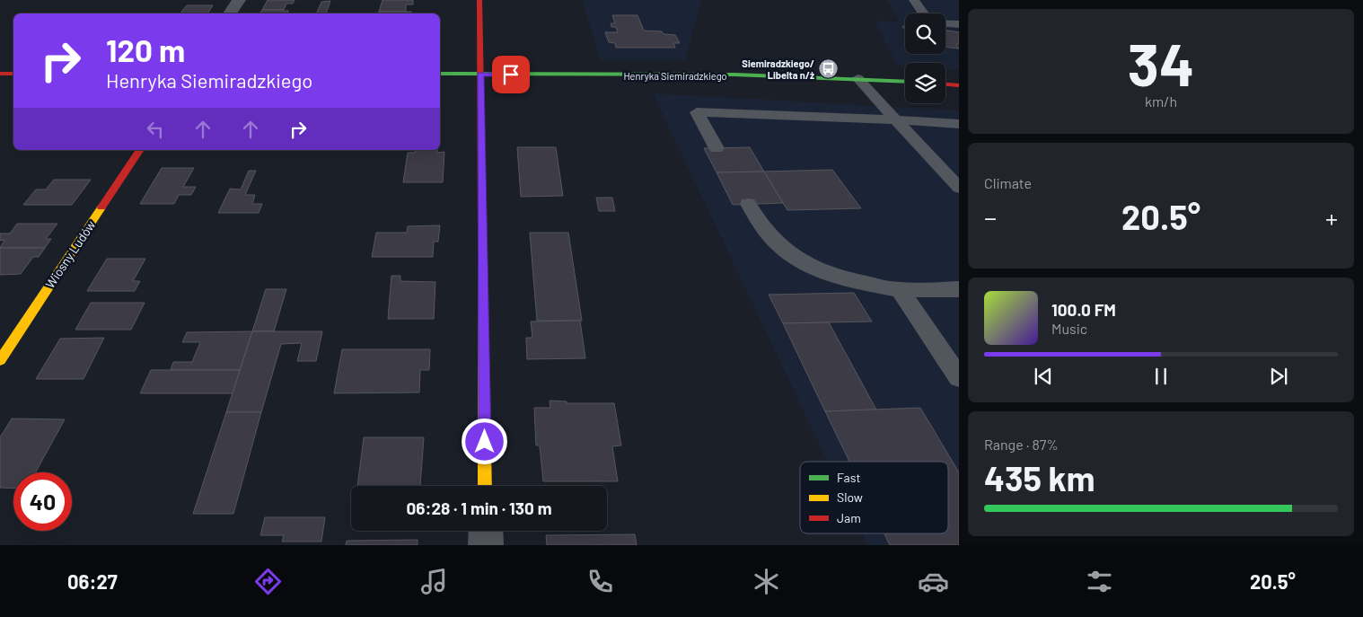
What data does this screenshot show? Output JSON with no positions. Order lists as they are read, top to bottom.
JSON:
{
  "streets": {
    "street": ["Henryka Siemiradzkiego", "Wiosny Ludów"]
  },
  "places": {
    "bus stop": ["Siemiradzkiego/ Libelta n/ż"]
  },
  "legend": ["Fast", "Slow", "Jam"],
  "page": {
    "tile": [
      ["34", "km/h"],
      "Climate",
      ["Range · 87%", "435 km"]
    ],
    "turn": ["120 m", "Henryka Siemiradzkiego"],
    "heat": ["−", "20.5°", "+"],
    "song": ["100.0 FM", "Music"],
    "limit": "40",
    "trip": "06:28 · 1 min · 130 m",
    "tabs": ["06:27", "20.5°"]
  }
}
